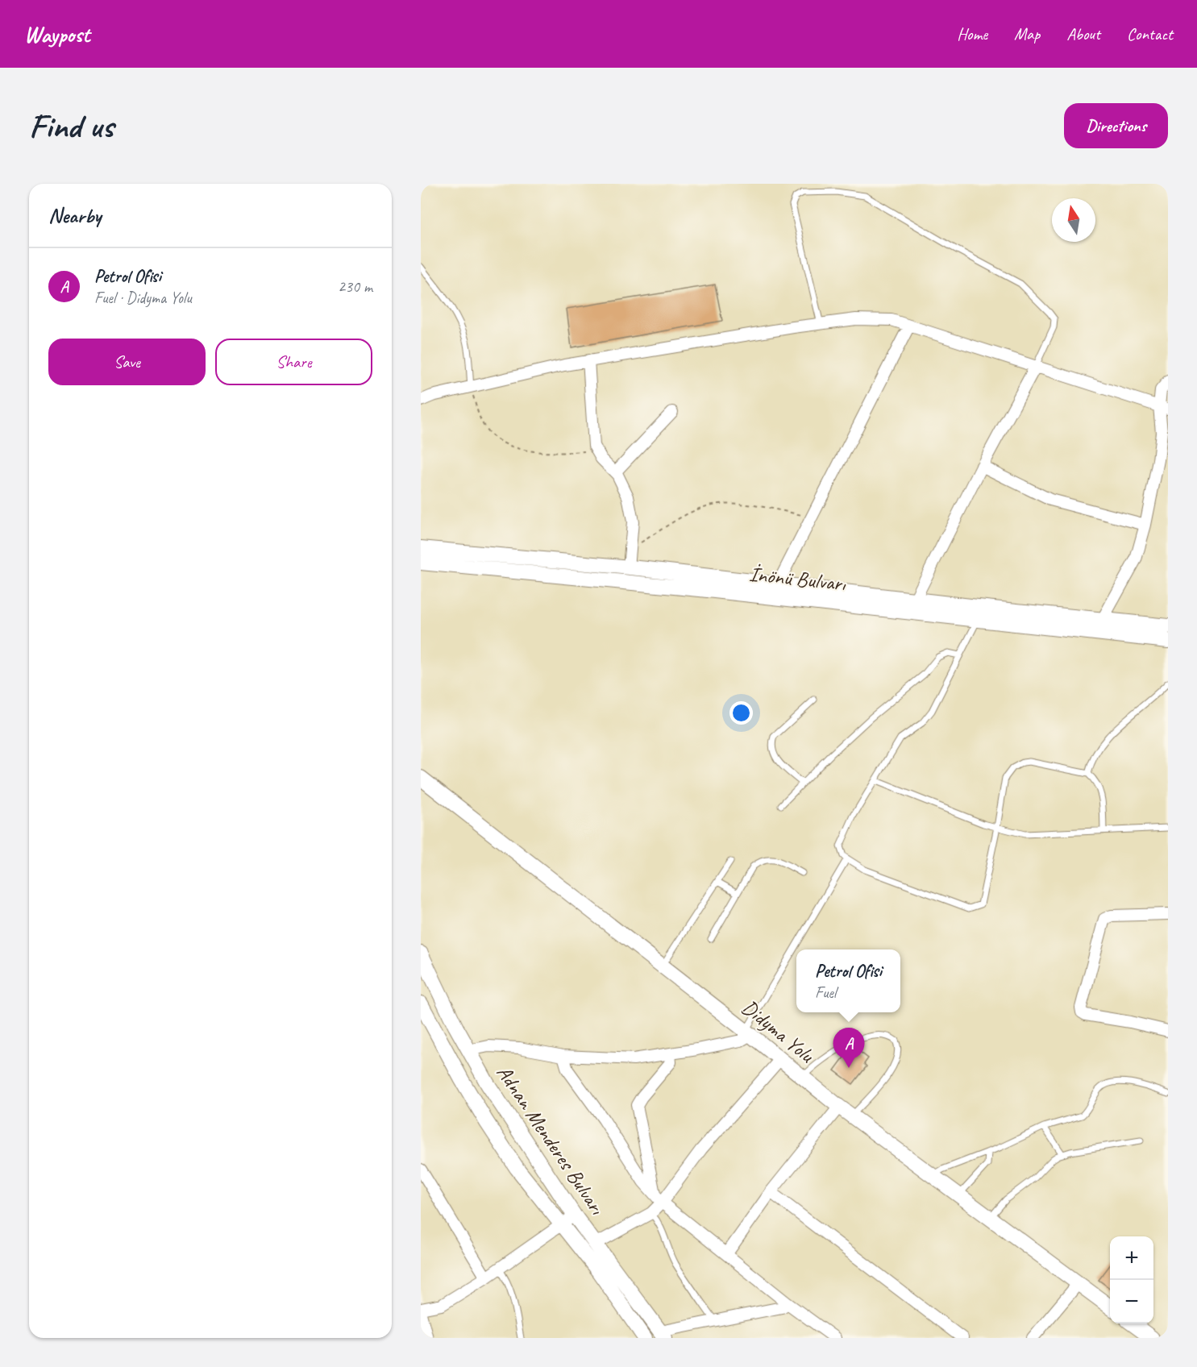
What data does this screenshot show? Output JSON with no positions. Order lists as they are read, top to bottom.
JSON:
{
  "streets": {
    "main road": ["İnönü Bulvarı", "Didyma Yolu", "Adnan Menderes Bulvarı"]
  },
  "north": "top",
  "page": {
    "header": "Waypost",
    "nav": [
      "Home",
      "Map",
      "About",
      "Contact"
    ],
    "buttons": [
      "Directions",
      ["Save", "Share"]
    ],
    "title": "Find us",
    "heading": "Nearby",
    "list": [
      {
        "mark": "A",
        "name": "Petrol Ofisi",
        "note": "Fuel · Didyma Yolu",
        "value": "230 m"
      }
    ],
    "popup": ["Petrol Ofisi", "Fuel"],
    "pins": "A",
    "map_buttons": ["+", "−"]
  }
}
